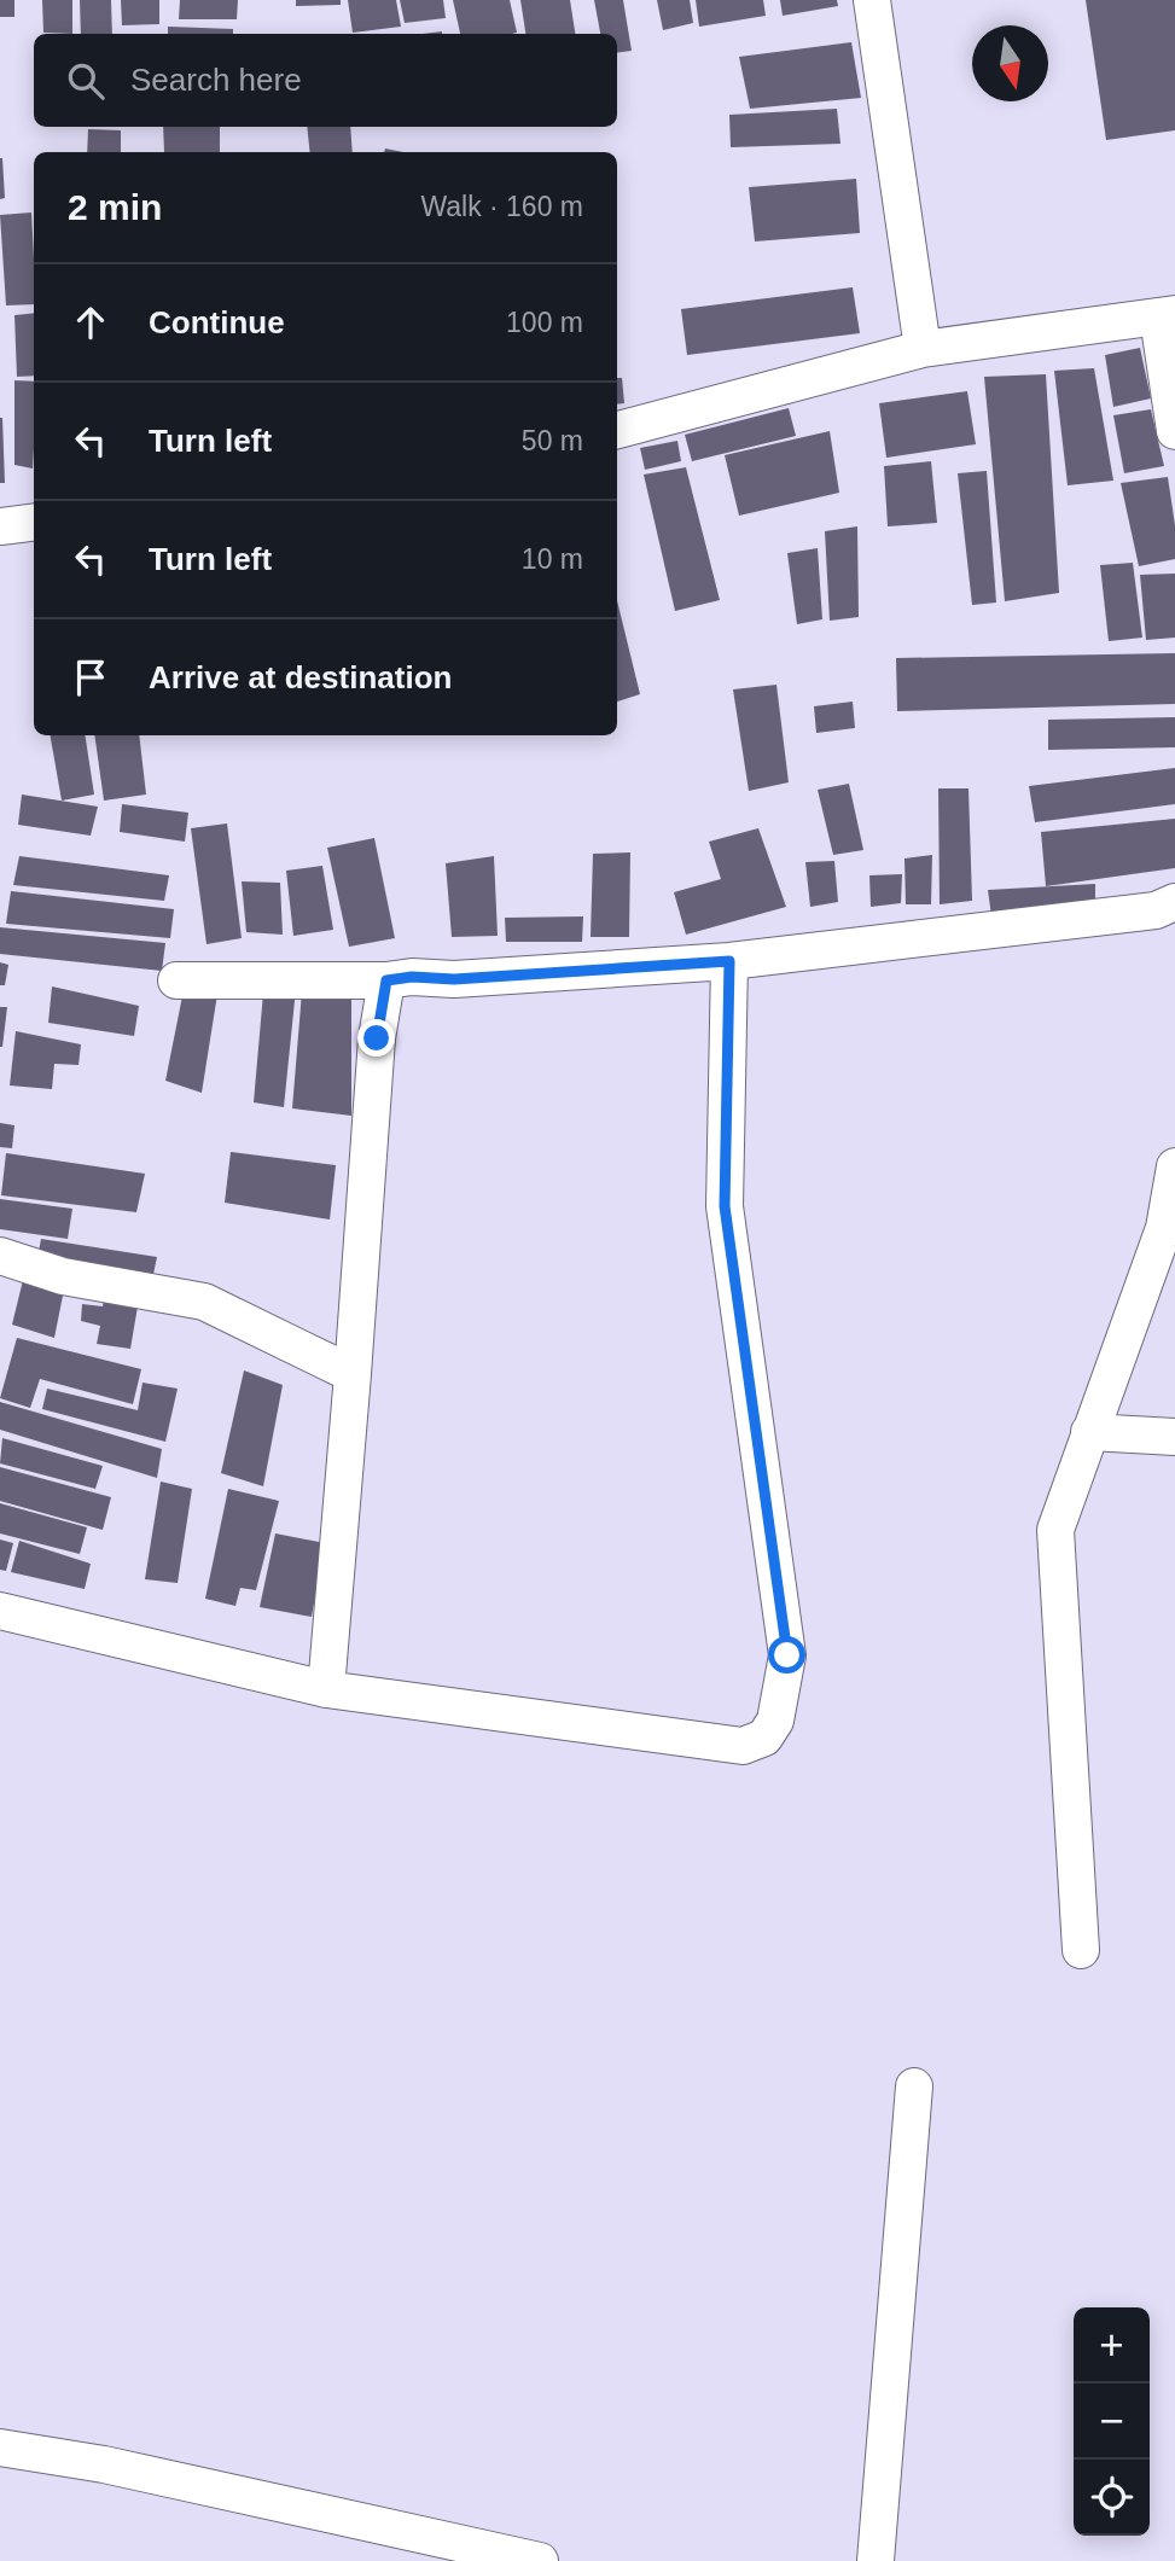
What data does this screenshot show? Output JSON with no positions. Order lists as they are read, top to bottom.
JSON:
{
  "north": "bottom",
  "page": {
    "search": "Search here",
    "heading": ["2 min", "Walk · 160 m"],
    "list": [
      ["Continue", "100 m"],
      ["Turn left", "50 m"],
      ["Turn left", "10 m"],
      "Arrive at destination"
    ],
    "map_buttons": ["+", "−"]
  }
}
